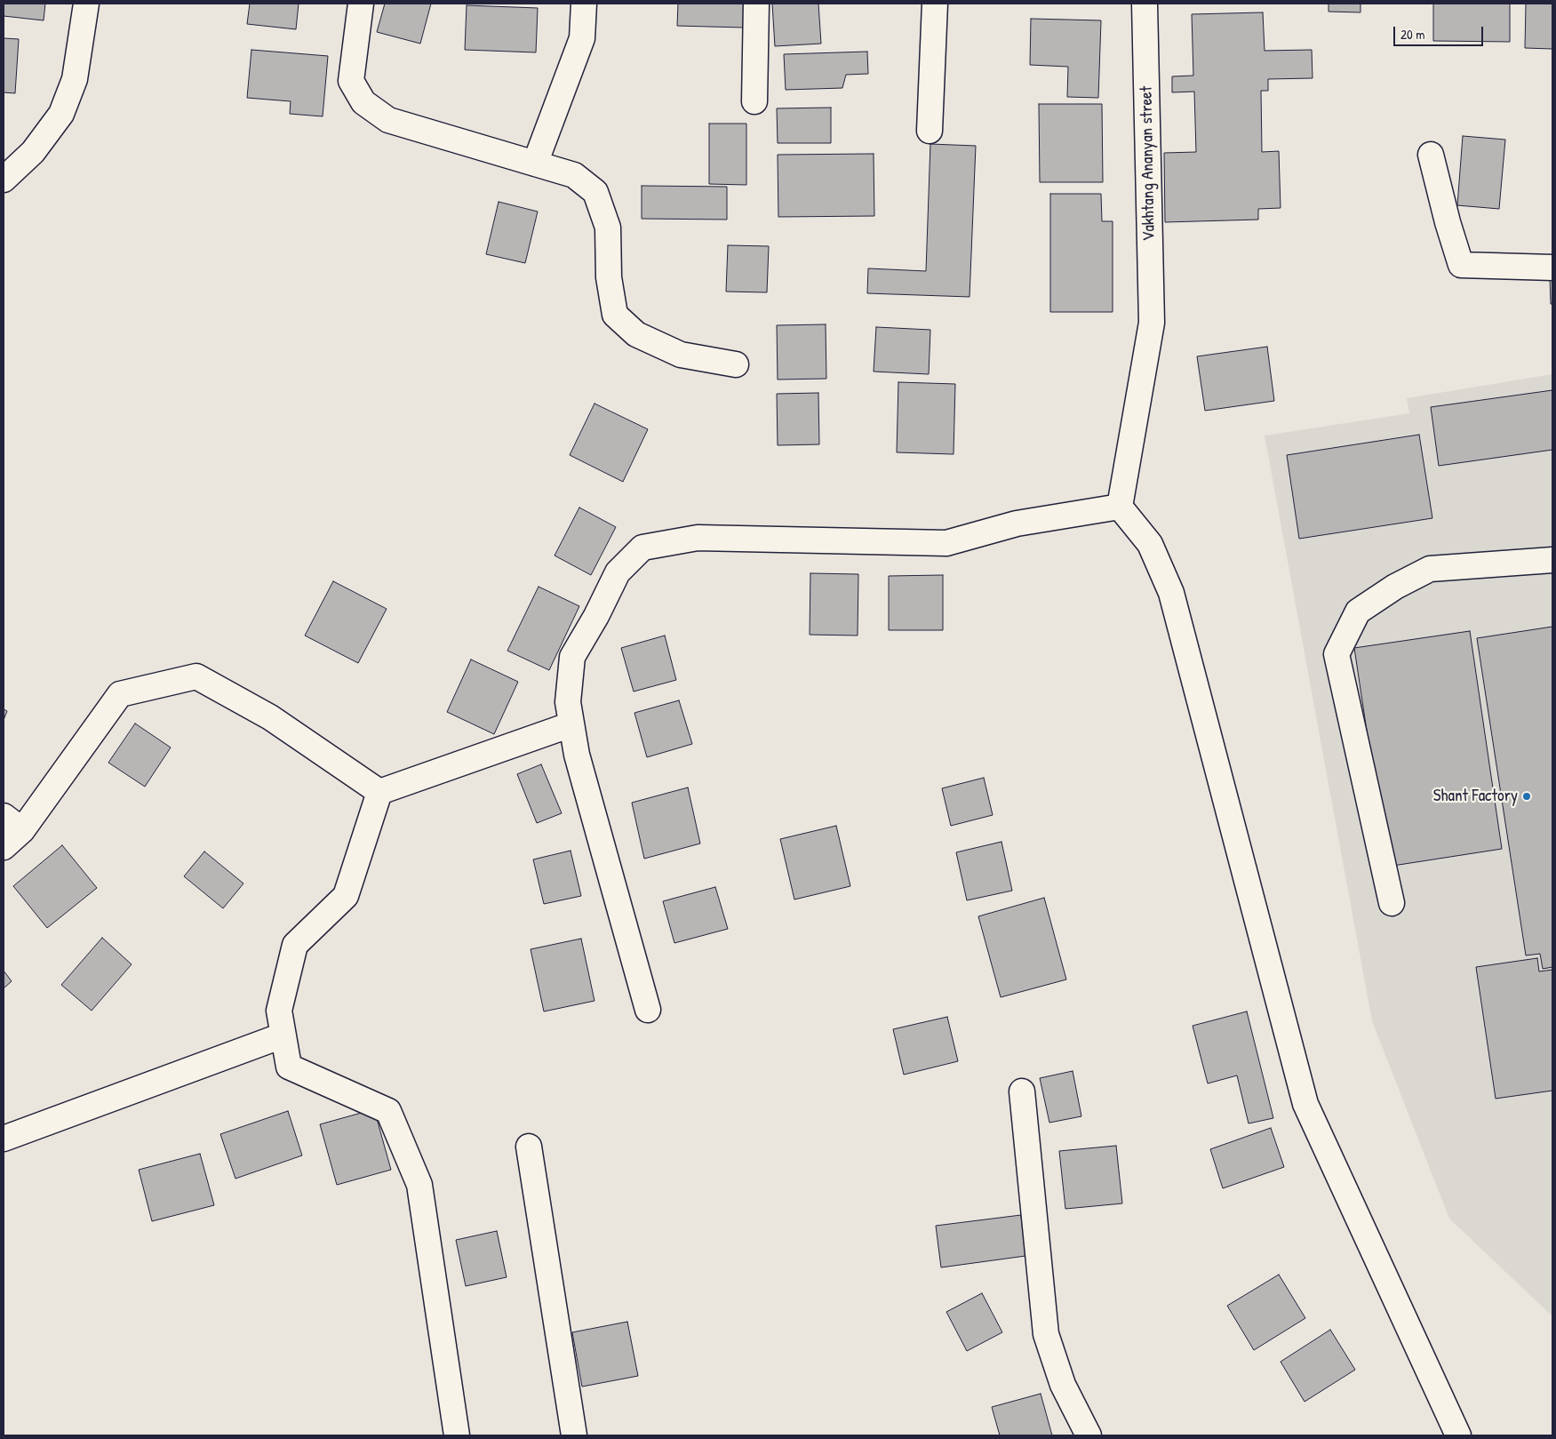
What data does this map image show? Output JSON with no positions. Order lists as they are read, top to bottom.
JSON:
{
  "streets": {
    "street": ["Vakhtang Ananyan street"]
  },
  "places": ["Shant Factory"],
  "scale_bar": "20 m"
}
